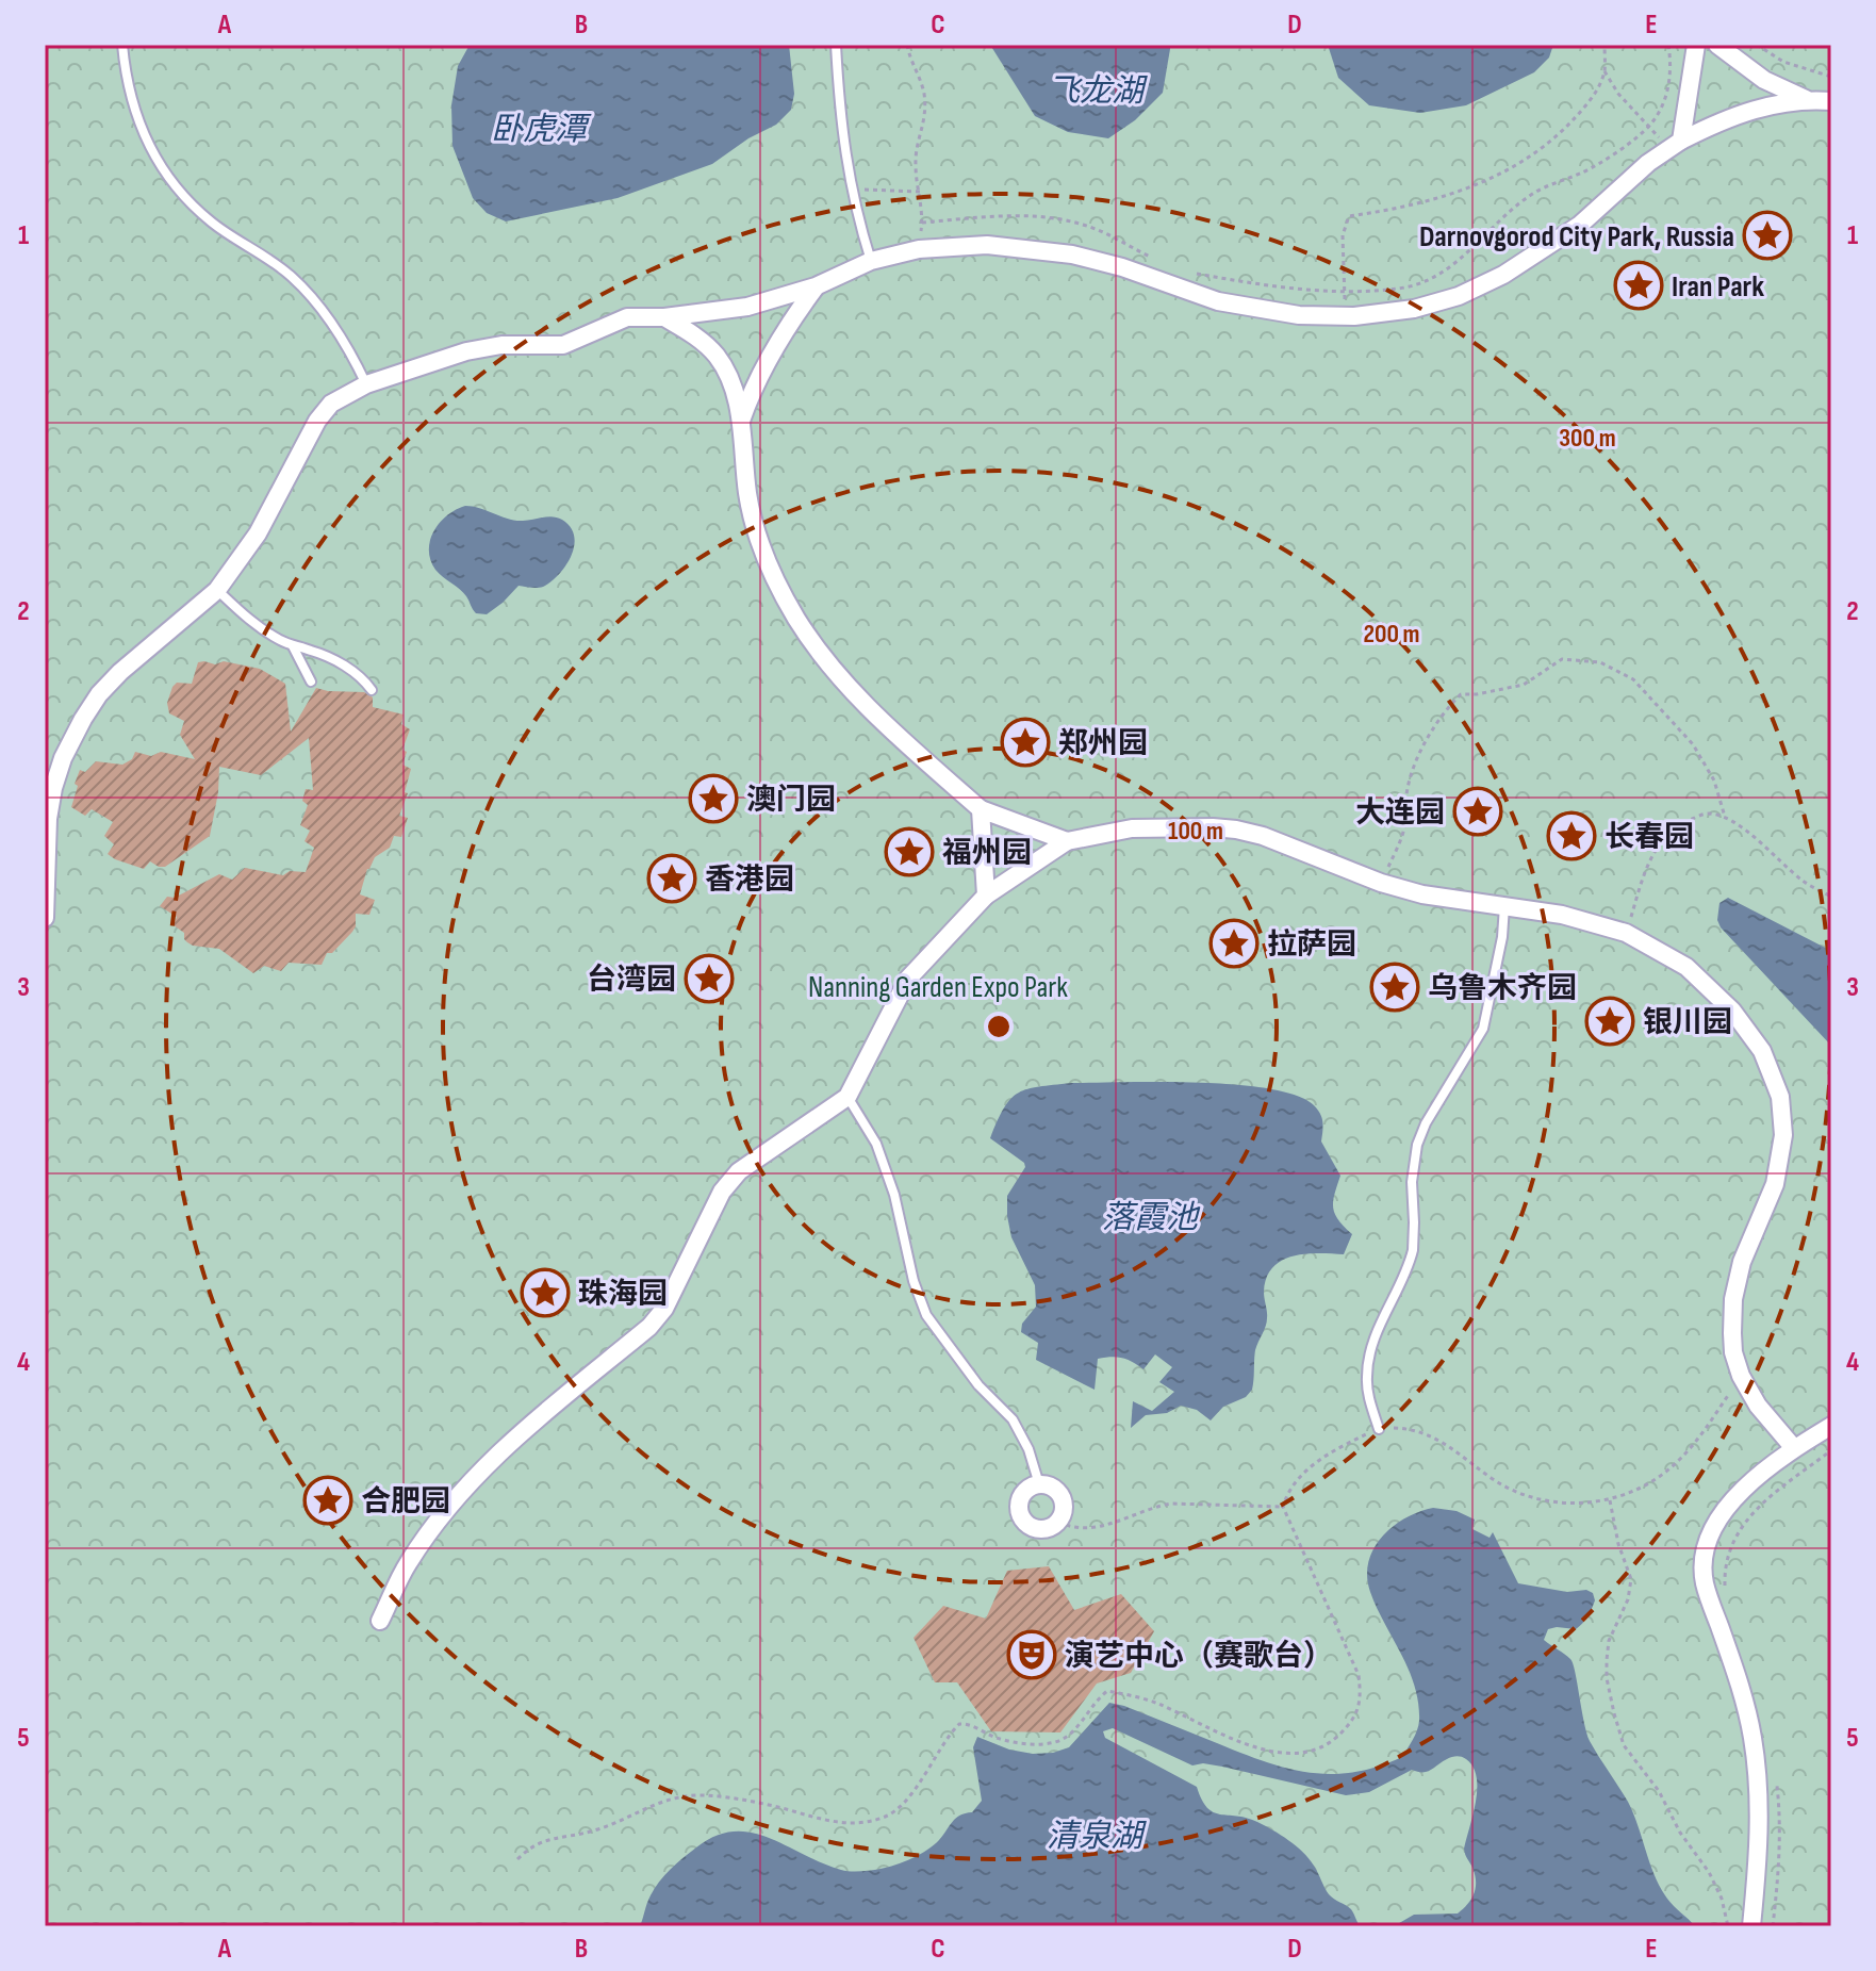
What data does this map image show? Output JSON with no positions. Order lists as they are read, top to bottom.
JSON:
{
  "water": [
    "飞龙湖",
    "卧虎潭",
    "落霞池",
    "清泉湖"
  ],
  "parks": ["Nanning Garden Expo Park"],
  "places": {
    "place": [
      "Darnovgorod City Park, Russia",
      "Iran Park",
      "郑州园",
      "澳门园",
      "大连园",
      "长春园",
      "福州园",
      "香港园",
      "拉萨园",
      "台湾园",
      "乌鲁木齐园",
      "银川园",
      "珠海园",
      "合肥园"
    ],
    "theatre": ["演艺中心（赛歌台）"]
  },
  "grid": {
    "columns": [
      "A",
      "B",
      "C",
      "D",
      "E"
    ],
    "rows": [
      "1",
      "2",
      "3",
      "4",
      "5"
    ]
  },
  "rings": ["300 m", "200 m", "100 m"]
}
